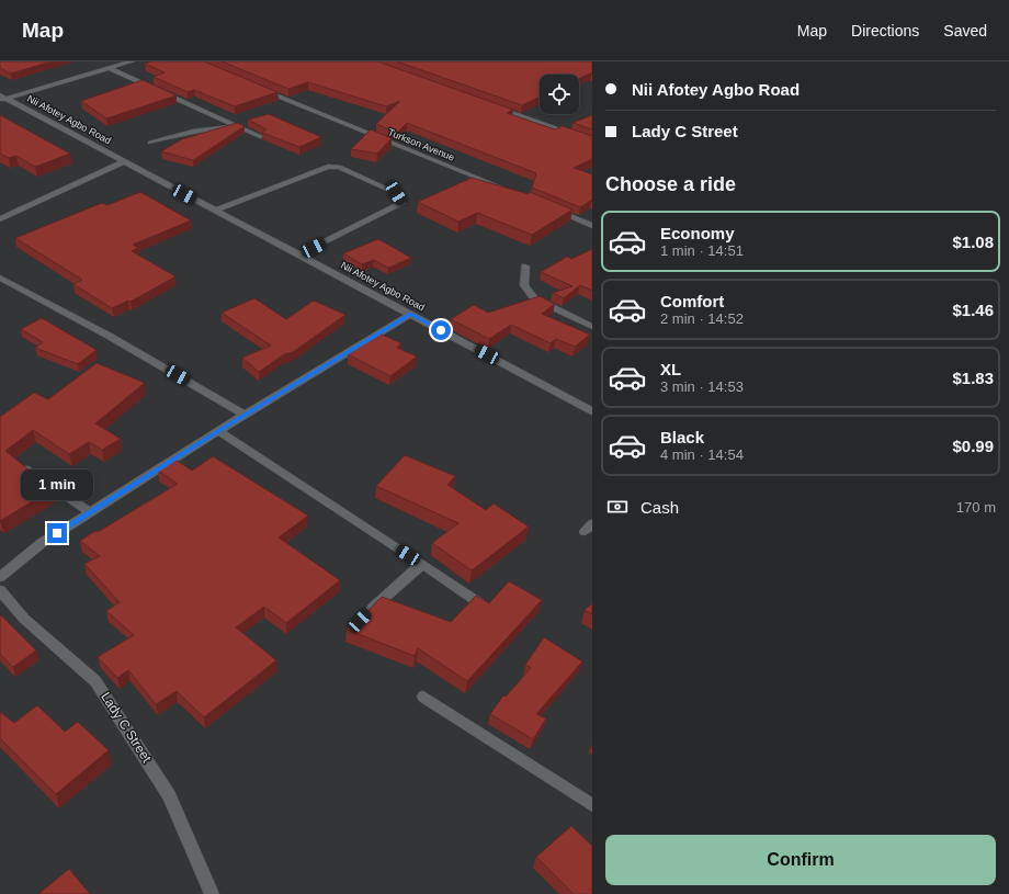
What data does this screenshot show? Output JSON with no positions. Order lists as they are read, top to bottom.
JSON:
{
  "streets": {
    "street": ["Nii Afotey Agbo Road", "Turkson Avenue", "Lady C Street"]
  },
  "page": {
    "header": "Map",
    "nav": ["Map", "Directions", "Saved"],
    "banner": ["Nii Afotey Agbo Road", "Lady C Street"],
    "heading": "Choose a ride",
    "list": [
      {
        "name": "Economy",
        "note": "1 min · 14:51",
        "value": "$1.08"
      },
      {
        "name": "Comfort",
        "note": "2 min · 14:52",
        "value": "$1.46"
      },
      {
        "name": "XL",
        "note": "3 min · 14:53",
        "value": "$1.83"
      },
      {
        "name": "Black",
        "note": "4 min · 14:54",
        "value": "$0.99"
      }
    ],
    "bubble": "1 min",
    "pay": ["Cash", "170 m"],
    "buttons": "Confirm"
  }
}
